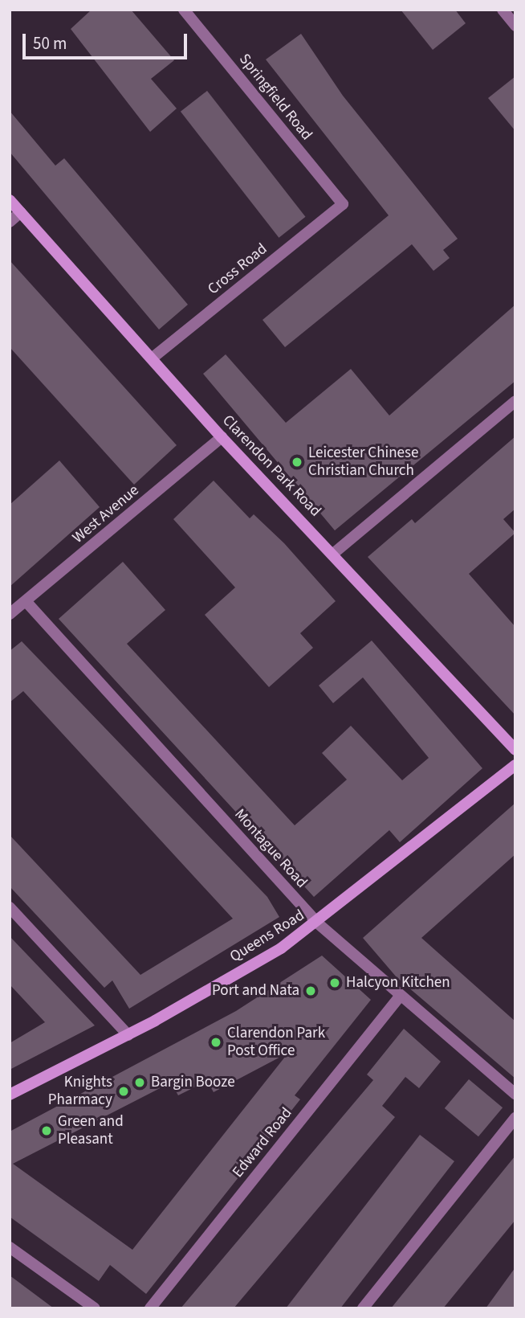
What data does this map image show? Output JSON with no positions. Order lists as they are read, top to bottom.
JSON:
{
  "streets": {
    "street": [
      "Springfield Road",
      "Cross Road",
      "Clarendon Park Road",
      "West Avenue",
      "Montague Road",
      "Queens Road",
      "Edward Road"
    ]
  },
  "crossings": [
    ["Springfield Road", "Cross Road"],
    ["Cross Road", "Clarendon Park Road"],
    ["Clarendon Park Road", "West Avenue"],
    ["West Avenue", "Montague Road"],
    ["Montague Road", "Queens Road"],
    ["Montague Road", "Edward Road"]
  ],
  "places": [
    "Leicester Chinese Christian Church",
    "Halcyon Kitchen",
    "Port and Nata",
    "Clarendon Park Post Office",
    "Bargin Booze",
    "Knights Pharmacy",
    "Green and Pleasant"
  ],
  "scale_bar": "50 m"
}
